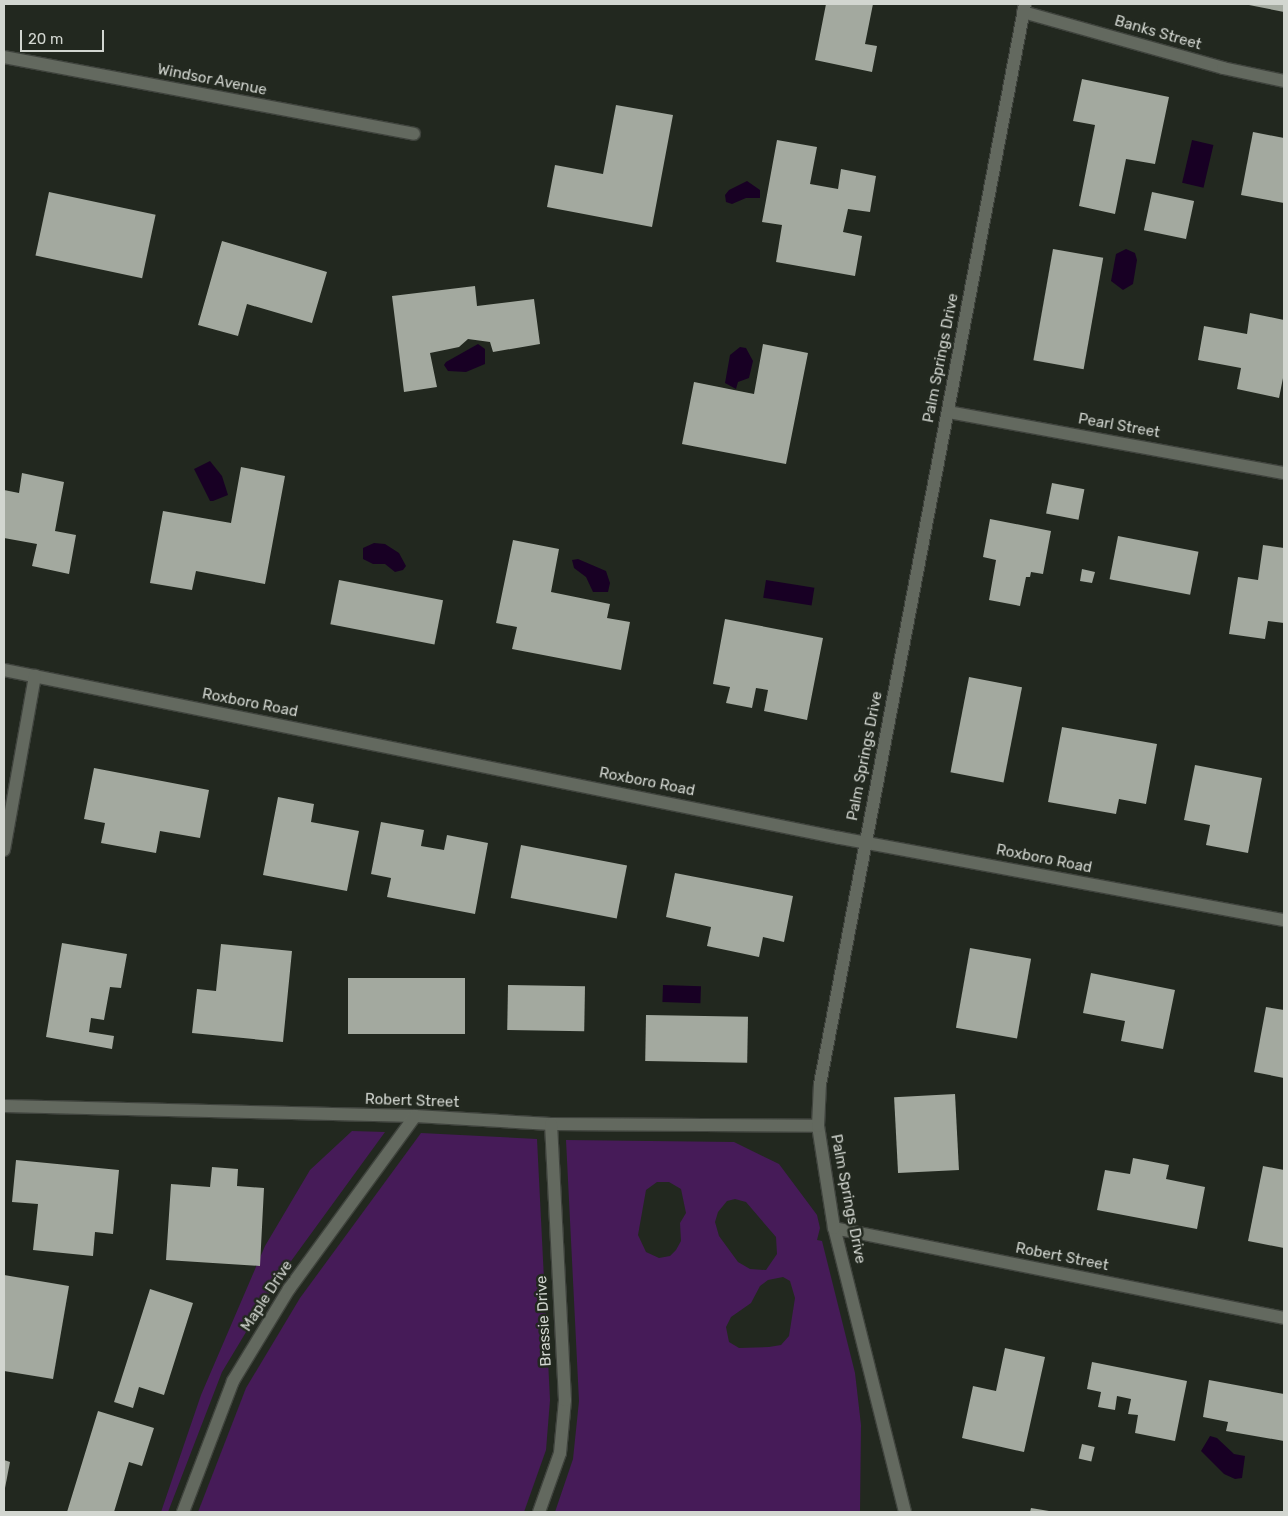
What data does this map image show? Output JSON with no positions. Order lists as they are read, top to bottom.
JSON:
{
  "streets": {
    "street": [
      "Banks Street",
      "Windsor Avenue",
      "Palm Springs Drive",
      "Pearl Street",
      "Roxboro Road",
      "Robert Street",
      "Maple Drive",
      "Brassie Drive"
    ]
  },
  "crossings": [
    ["Banks Street", "Palm Springs Drive"],
    ["Palm Springs Drive", "Pearl Street"],
    ["Palm Springs Drive", "Roxboro Road"],
    ["Palm Springs Drive", "Robert Street"],
    ["Robert Street", "Maple Drive"],
    ["Robert Street", "Brassie Drive"]
  ],
  "scale_bar": "20 m"
}
